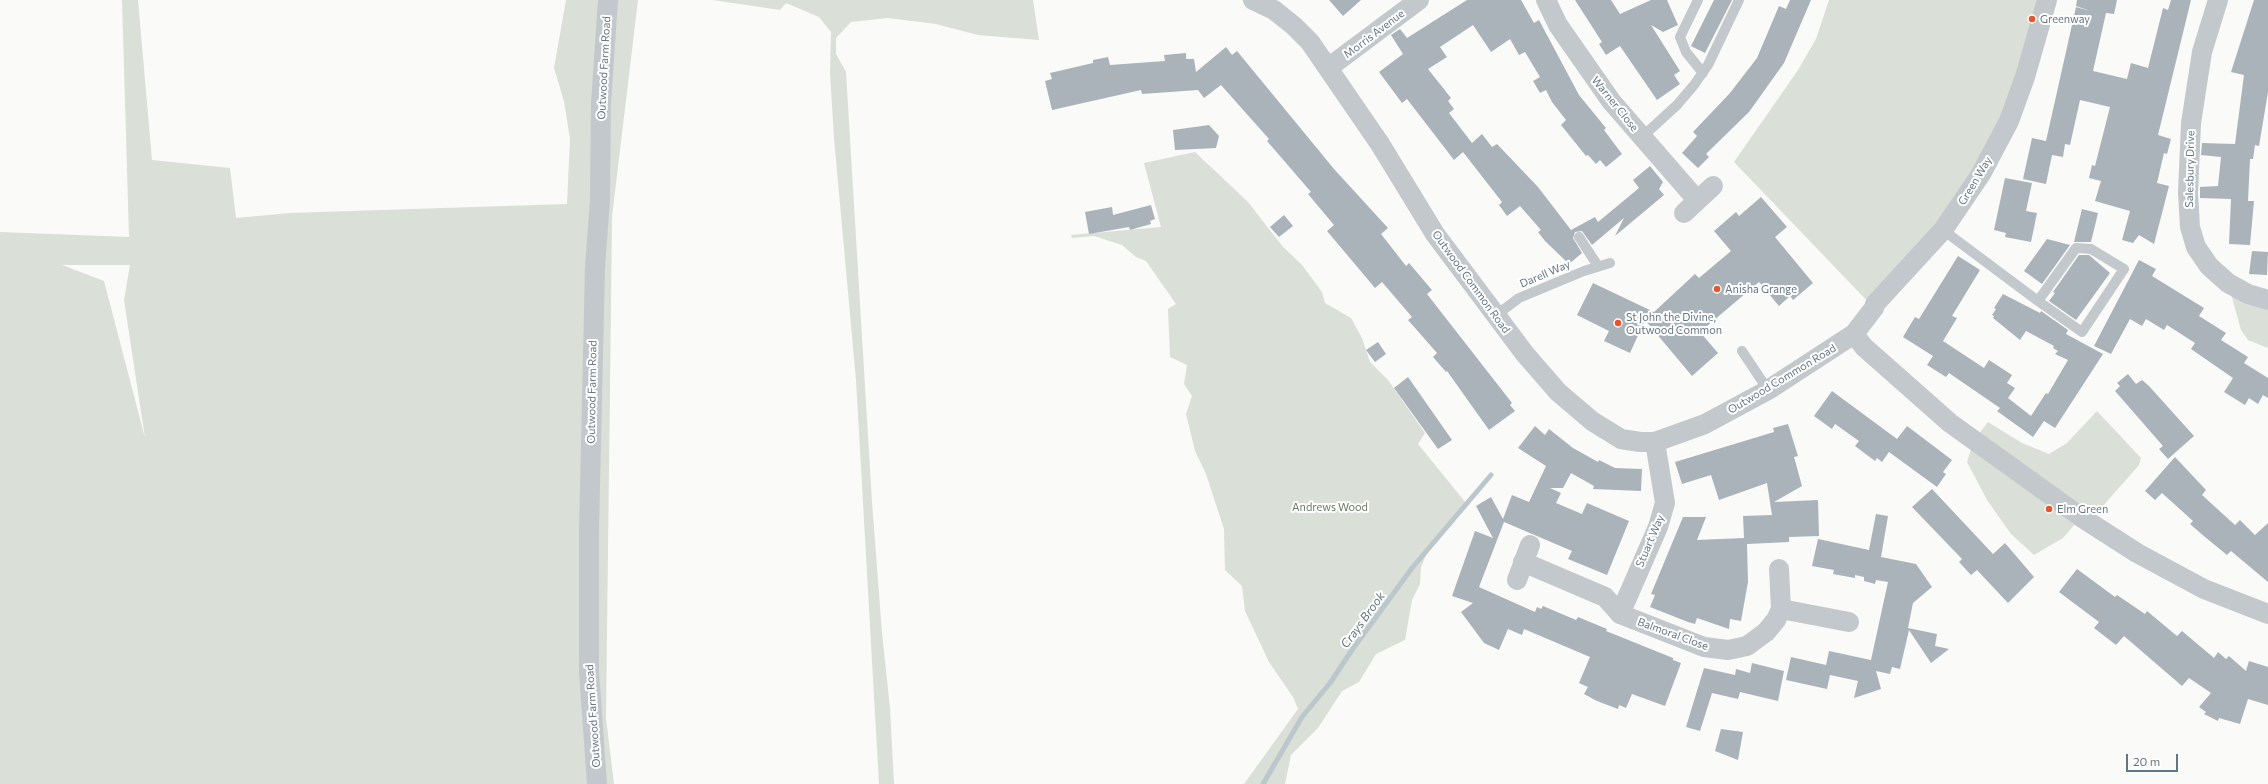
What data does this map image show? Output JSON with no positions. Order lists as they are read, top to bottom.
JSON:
{
  "streets": {
    "street": [
      "Morris Avenue",
      "Outwood Farm Road",
      "Warner Close",
      "Salesbury Drive",
      "Green Way",
      "Outwood Common Road",
      "Stuart Way",
      "Balmoral Close"
    ],
    "lane": ["Darell Way"]
  },
  "crossings": [
    ["Morris Avenue", "Outwood Common Road"],
    ["Green Way", "Outwood Common Road"],
    ["Darell Way", "Outwood Common Road"],
    ["Outwood Common Road", "Stuart Way"],
    ["Stuart Way", "Balmoral Close"]
  ],
  "water": ["Crays Brook"],
  "parks": ["Andrews Wood"],
  "places": [
    "Greenway",
    "Anisha Grange",
    "St John the Divine, Outwood Common",
    "Elm Green"
  ],
  "scale_bar": "20 m"
}
